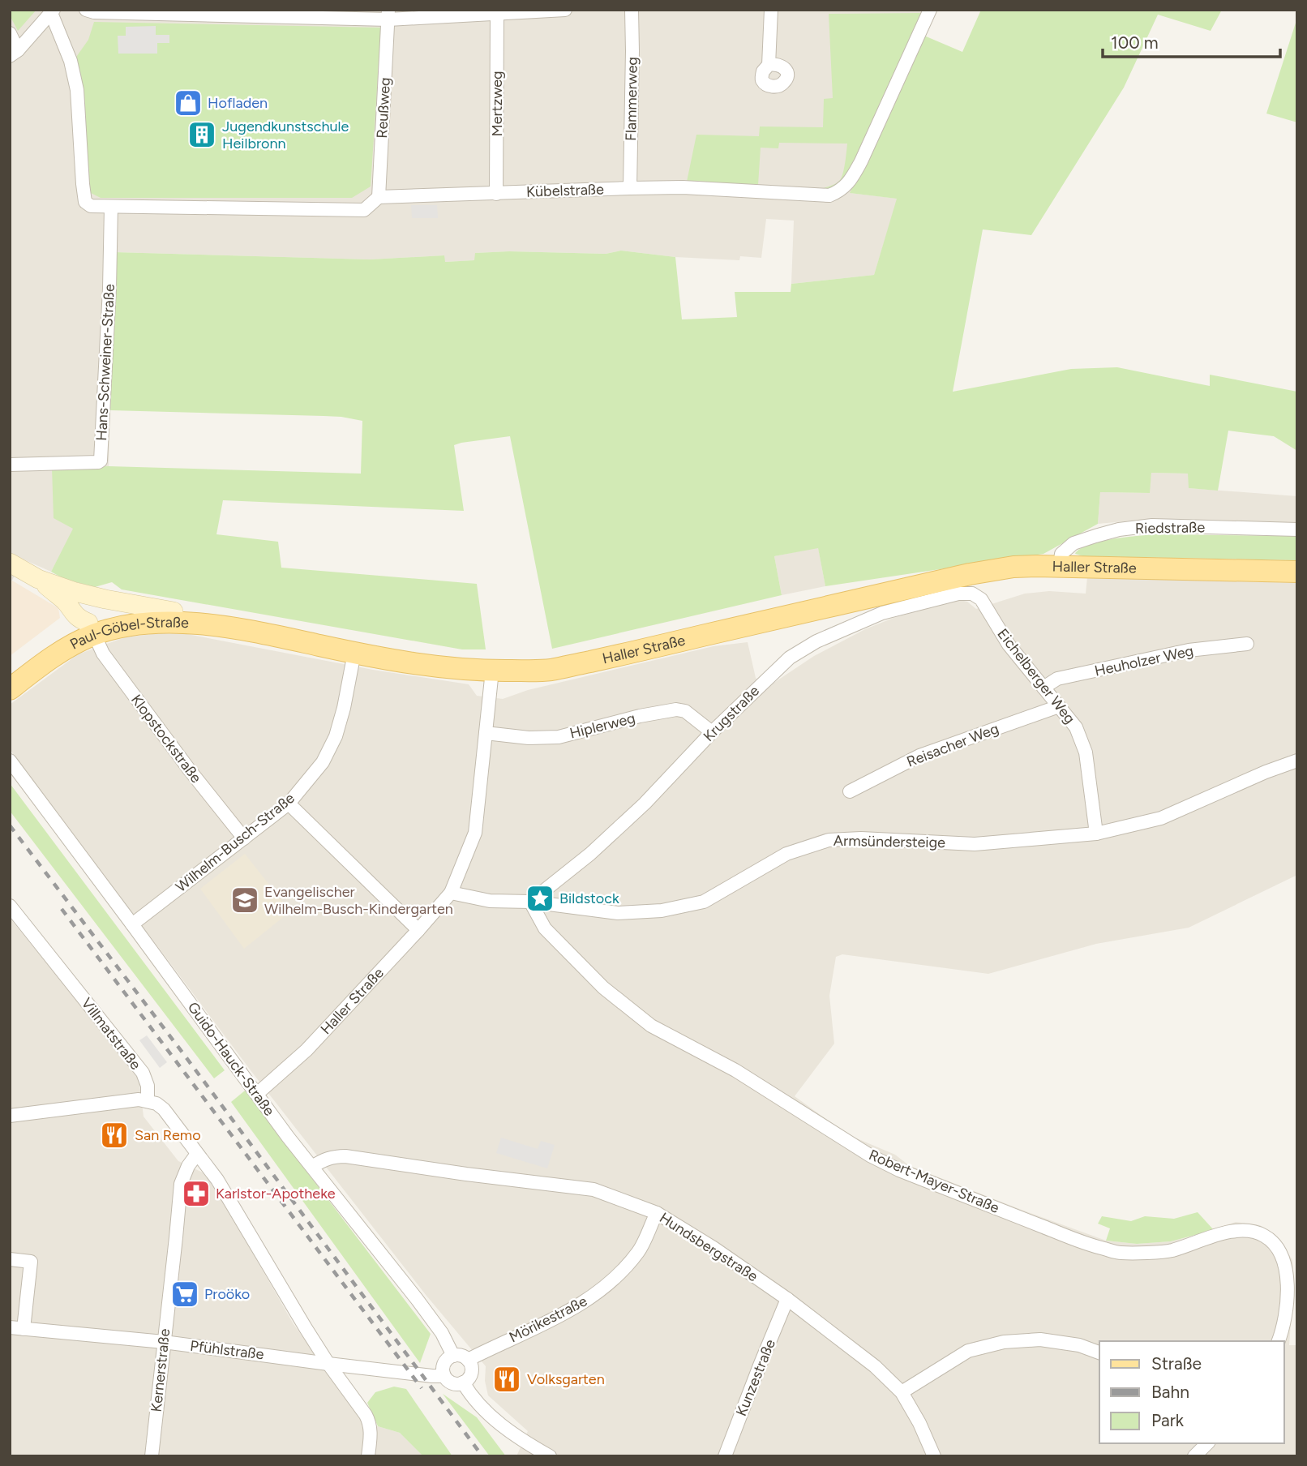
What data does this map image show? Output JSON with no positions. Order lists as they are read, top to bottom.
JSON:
{
  "streets": {
    "main road": ["Haller Straße", "Paul-Göbel-Straße"],
    "street": [
      "Flammerweg",
      "Mertzweg",
      "Reußweg",
      "Kübelstraße",
      "Hans-Schweiner-Straße",
      "Riedstraße",
      "Heuholzer Weg",
      "Eichelberger Weg",
      "Krugstraße",
      "Hiplerweg",
      "Klopstockstraße",
      "Reisacher Weg",
      "Armsündersteige",
      "Wilhelm-Busch-Straße",
      "Villmatstraße",
      "Guido-Hauck-Straße",
      "Robert-Mayer-Straße",
      "Hundsbergstraße",
      "Mörikestraße",
      "Pfühlstraße",
      "Kernerstraße",
      "Kunzestraße"
    ]
  },
  "crossings": [
    ["Flammerweg", "Kübelstraße"],
    ["Mertzweg", "Kübelstraße"],
    ["Reußweg", "Kübelstraße"],
    ["Kübelstraße", "Hans-Schweiner-Straße"],
    ["Riedstraße", "Haller Straße"],
    ["Haller Straße", "Paul-Göbel-Straße"],
    ["Haller Straße", "Hiplerweg"],
    ["Haller Straße", "Armsündersteige"],
    ["Haller Straße", "Guido-Hauck-Straße"],
    ["Paul-Göbel-Straße", "Klopstockstraße"],
    ["Paul-Göbel-Straße", "Wilhelm-Busch-Straße"],
    ["Heuholzer Weg", "Eichelberger Weg"],
    ["Eichelberger Weg", "Krugstraße"],
    ["Eichelberger Weg", "Reisacher Weg"],
    ["Eichelberger Weg", "Armsündersteige"],
    ["Krugstraße", "Hiplerweg"],
    ["Krugstraße", "Armsündersteige"],
    ["Krugstraße", "Robert-Mayer-Straße"],
    ["Klopstockstraße", "Wilhelm-Busch-Straße"],
    ["Armsündersteige", "Robert-Mayer-Straße"],
    ["Wilhelm-Busch-Straße", "Guido-Hauck-Straße"],
    ["Guido-Hauck-Straße", "Hundsbergstraße"],
    ["Guido-Hauck-Straße", "Mörikestraße"],
    ["Guido-Hauck-Straße", "Pfühlstraße"],
    ["Hundsbergstraße", "Mörikestraße"],
    ["Hundsbergstraße", "Kunzestraße"],
    ["Mörikestraße", "Pfühlstraße"],
    ["Pfühlstraße", "Kernerstraße"]
  ],
  "places": {
    "shop": ["Hofladen"],
    "building": ["Jugendkunstschule Heilbronn"],
    "place": ["Bildstock"],
    "school or university": ["Evangelischer Wilhelm-Busch-Kindergarten"],
    "restaurant": ["San Remo", "Volksgarten"],
    "pharmacy": ["Karlstor-Apotheke"],
    "supermarket": ["Proöko"]
  },
  "legend": ["Straße", "Bahn", "Park"],
  "scale_bar": "100 m"
}
